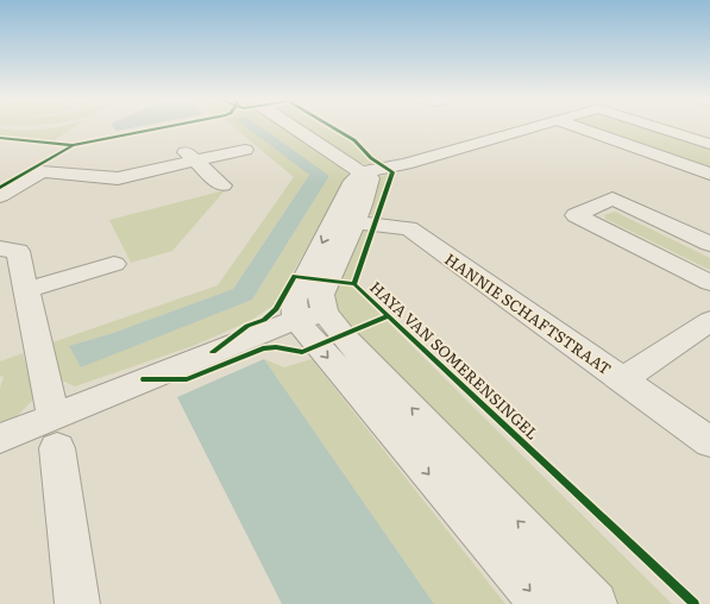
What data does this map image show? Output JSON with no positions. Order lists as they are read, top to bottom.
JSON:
{
  "streets": {
    "street": ["HANNIE SCHAFTSTRAAT"],
    "cycle path": ["HAYA VAN SOMERENSINGEL"]
  }
}
